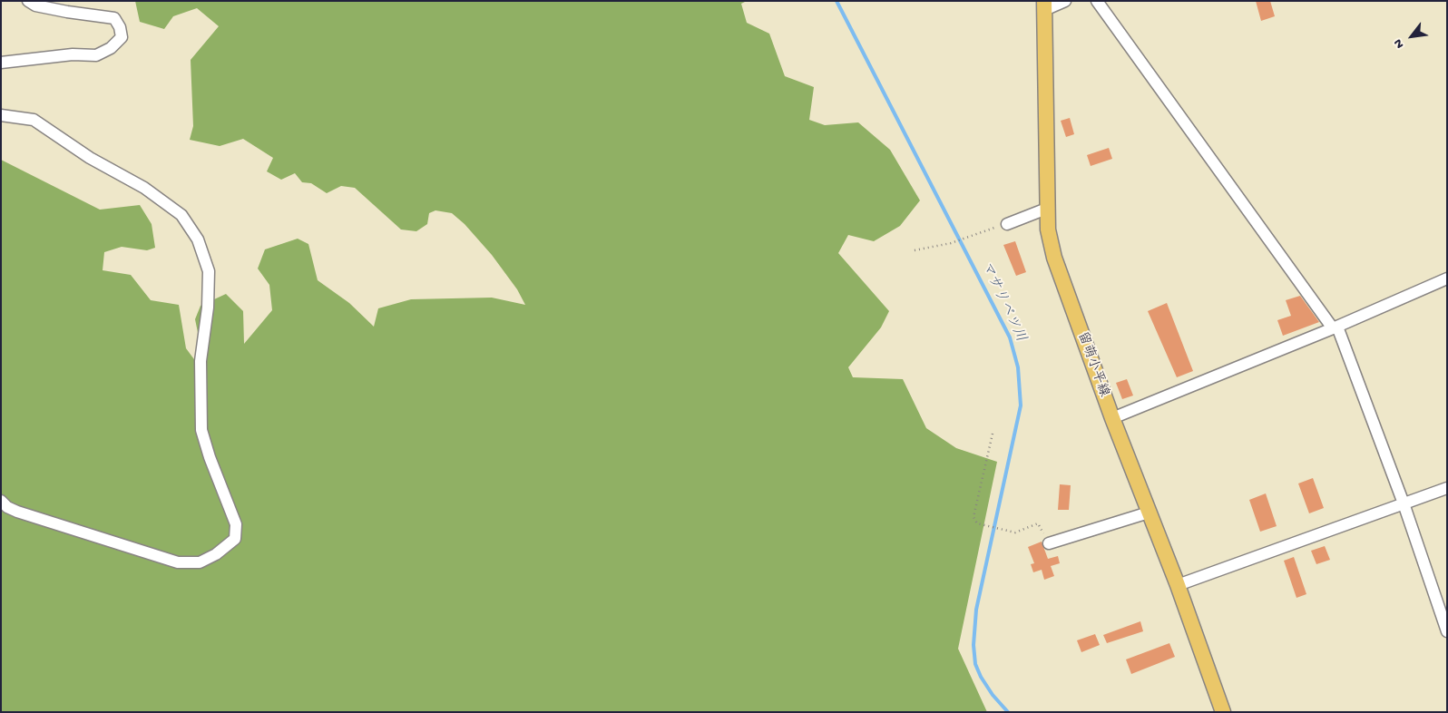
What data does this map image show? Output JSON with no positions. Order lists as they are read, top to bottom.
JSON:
{
  "streets": {
    "main road": ["留萌小平線"]
  },
  "water": ["マサリベツ川"],
  "north": "bottom left"
}
